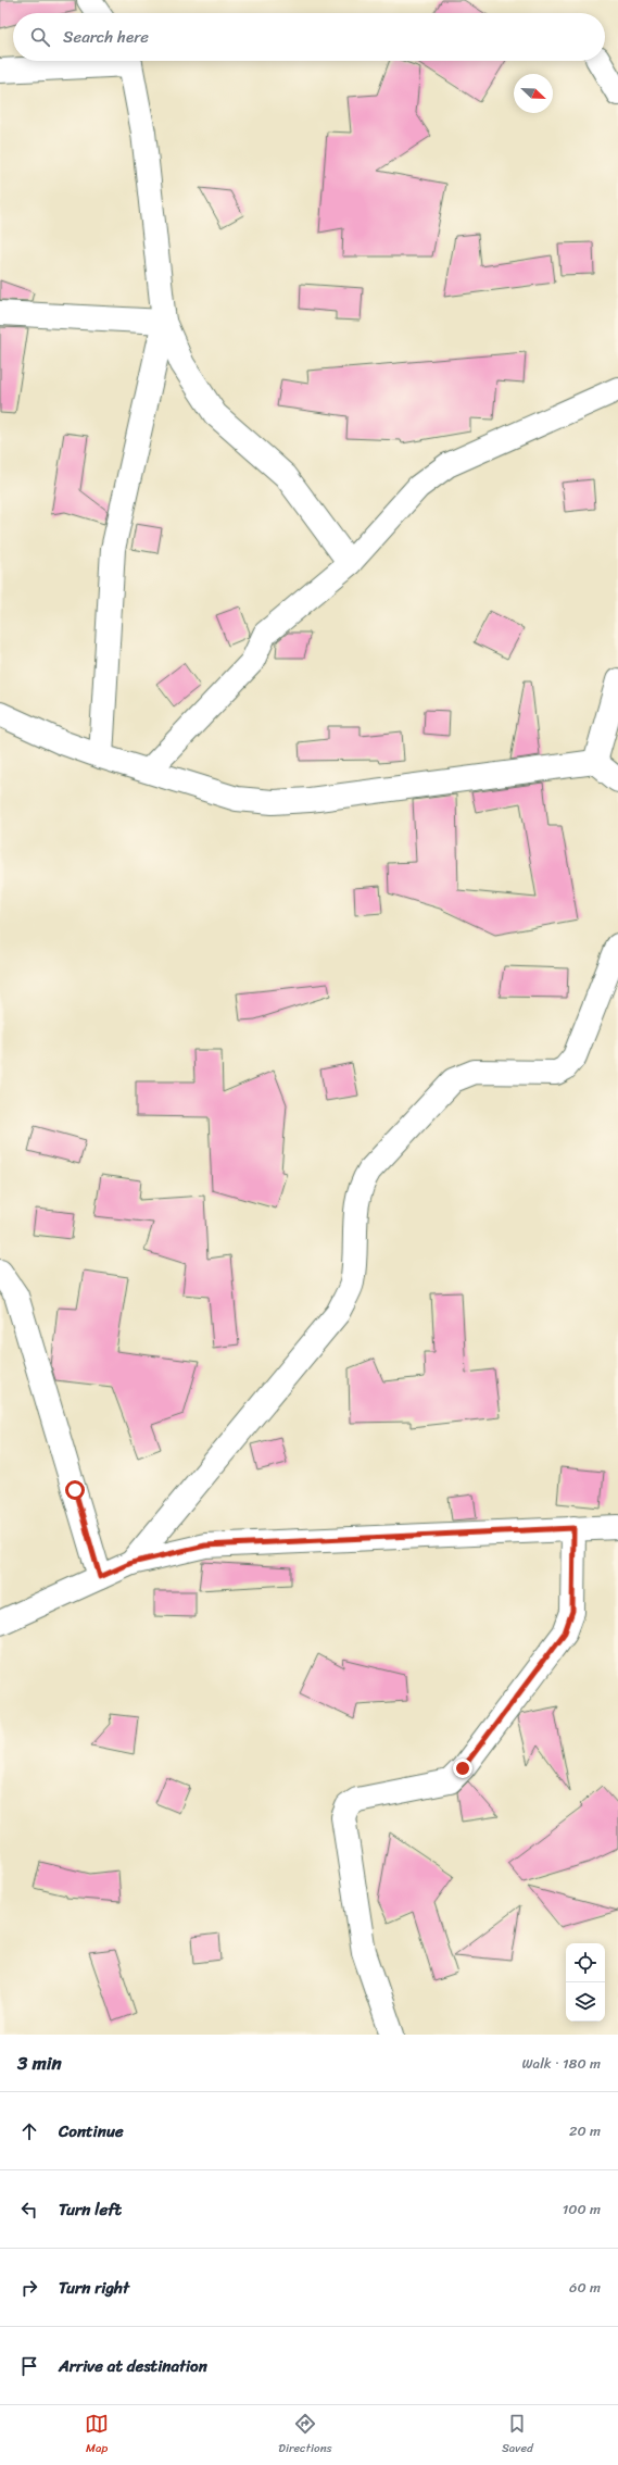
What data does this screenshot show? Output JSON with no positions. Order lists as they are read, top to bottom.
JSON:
{
  "north": "bottom right",
  "page": {
    "search": "Search here",
    "heading": ["3 min", "Walk · 180 m"],
    "list": [
      ["Continue", "20 m"],
      ["Turn left", "100 m"],
      ["Turn right", "60 m"],
      "Arrive at destination"
    ],
    "nav": ["Map", "Directions", "Saved"]
  }
}
